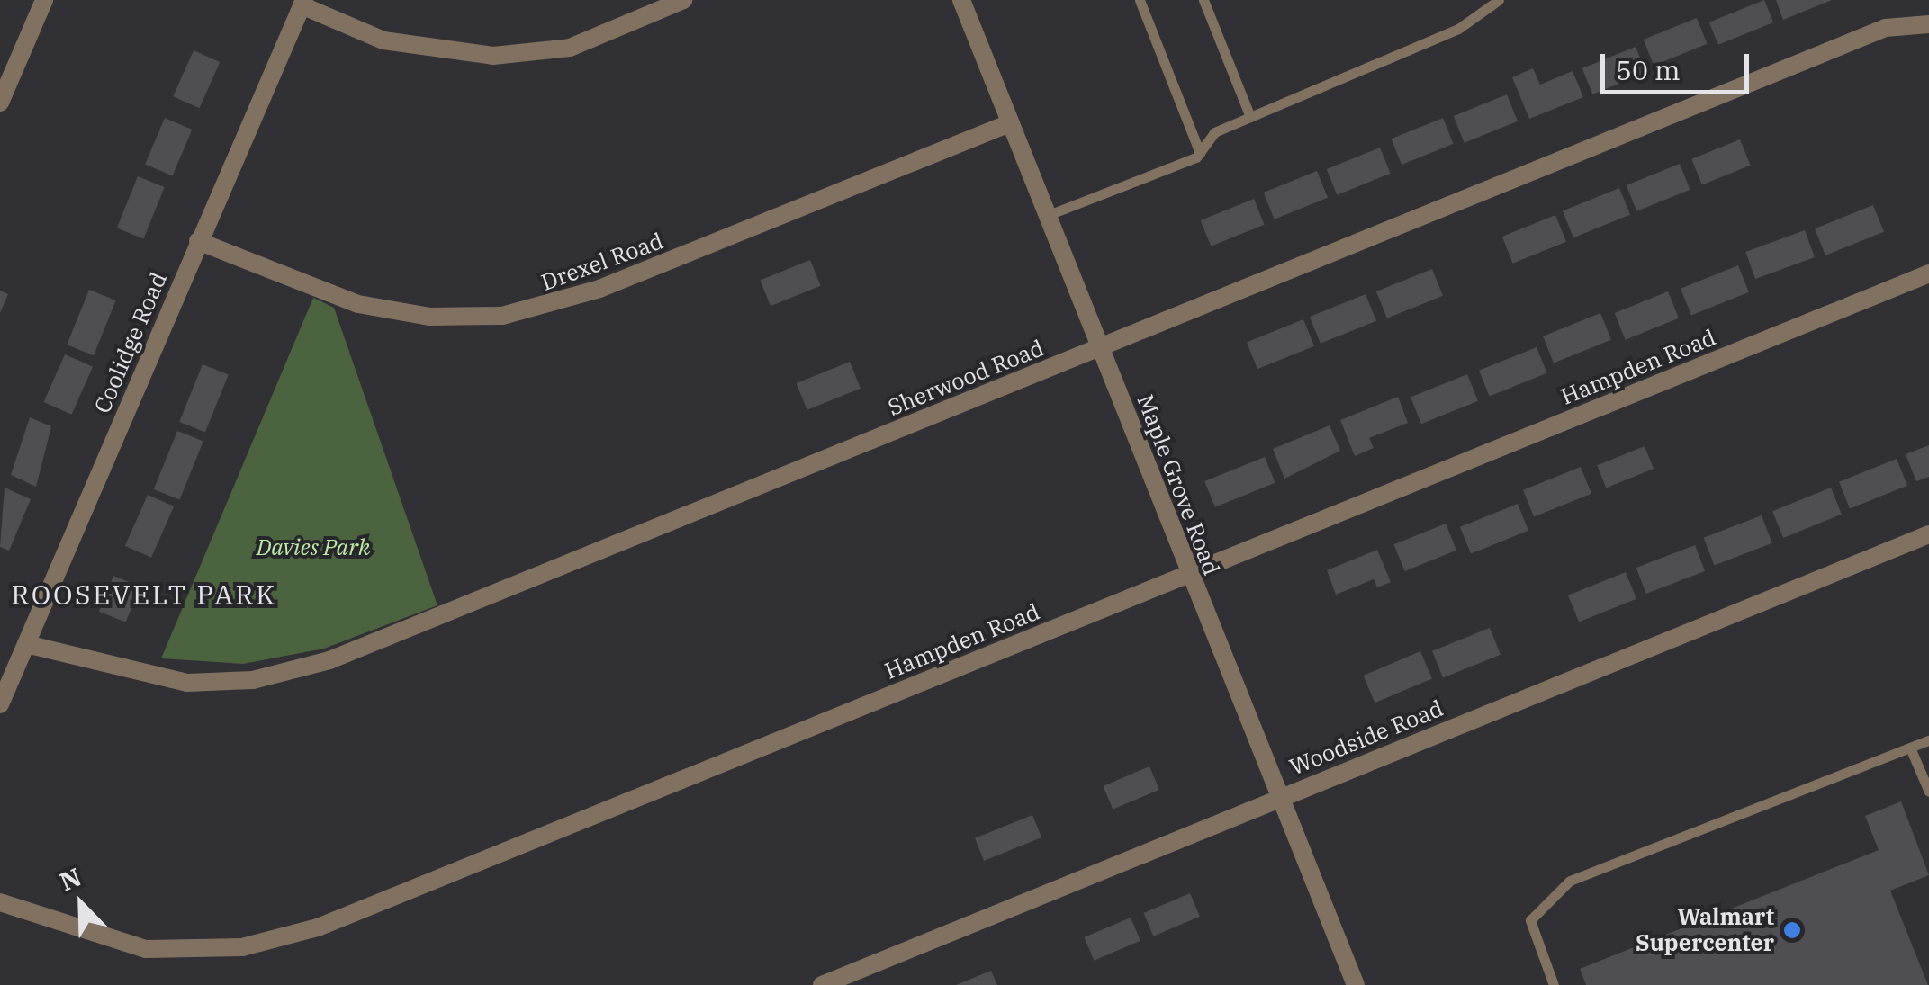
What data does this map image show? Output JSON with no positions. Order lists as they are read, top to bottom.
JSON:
{
  "streets": {
    "street": [
      "Drexel Road",
      "Coolidge Road",
      "Hampden Road",
      "Sherwood Road",
      "Maple Grove Road",
      "Woodside Road"
    ]
  },
  "crossings": [
    ["Drexel Road", "Coolidge Road"],
    ["Drexel Road", "Maple Grove Road"],
    ["Coolidge Road", "Sherwood Road"],
    ["Hampden Road", "Maple Grove Road"],
    ["Sherwood Road", "Maple Grove Road"],
    ["Maple Grove Road", "Woodside Road"]
  ],
  "districts": ["ROOSEVELT PARK"],
  "parks": ["Davies Park"],
  "places": ["Walmart Supercenter"],
  "scale_bar": "50 m",
  "north": "top left"
}
